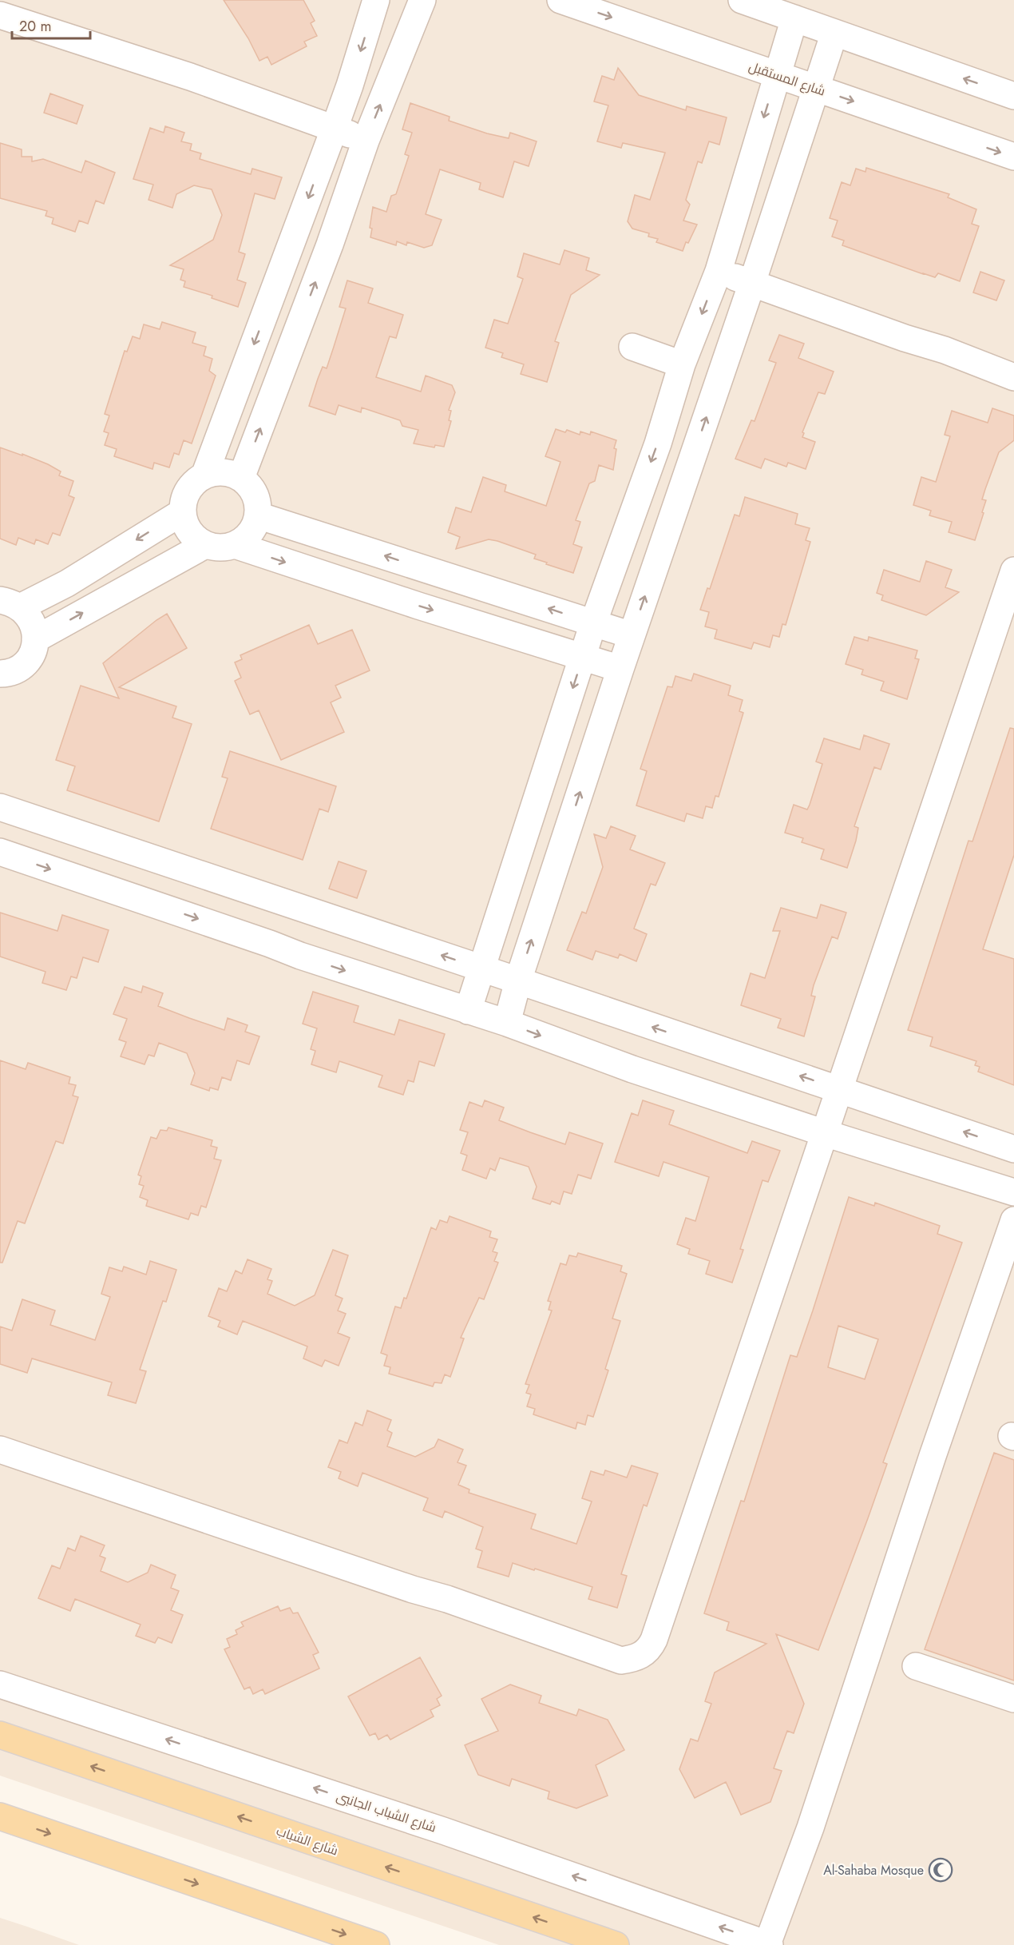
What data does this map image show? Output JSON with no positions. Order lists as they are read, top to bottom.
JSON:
{
  "streets": {
    "main road": ["شارع الشباب"],
    "street": ["شارع المستقبل", "شارع الشباب الجانبى"]
  },
  "one_way": ["شارع الشباب الجانبى"],
  "places": {
    "mosque": ["Al-Sahaba Mosque"]
  },
  "scale_bar": "20 m"
}
